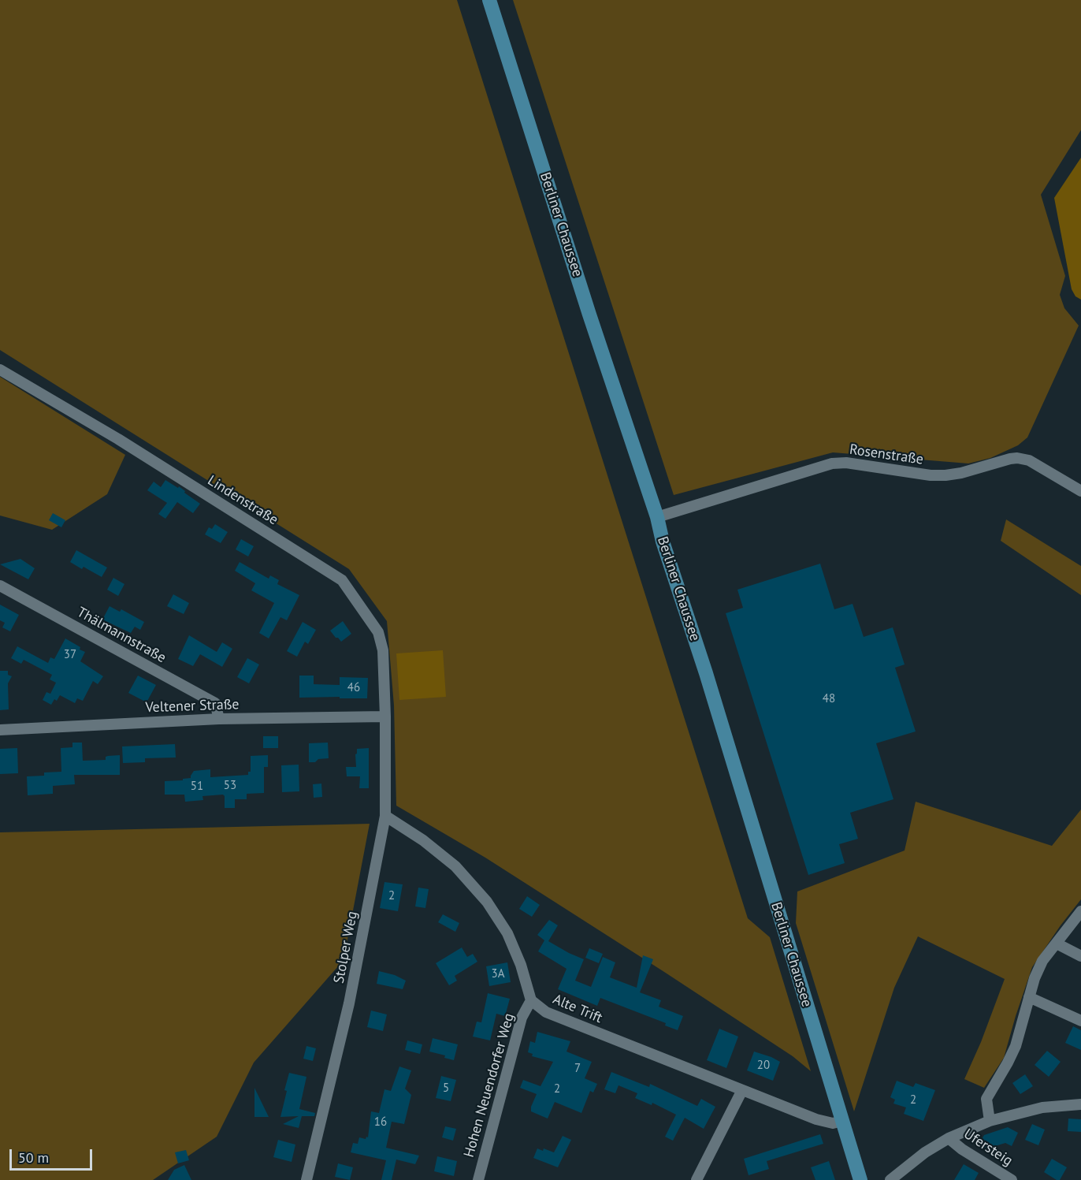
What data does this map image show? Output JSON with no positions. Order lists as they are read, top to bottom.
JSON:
{
  "streets": {
    "main road": ["Berliner Chaussee"],
    "street": [
      "Rosenstraße",
      "Lindenstraße",
      "Thälmannstraße",
      "Veltener Straße",
      "Stolper Weg",
      "Alte Trift",
      "Hohen Neuendorfer Weg",
      "Ufersteig"
    ]
  },
  "crossings": [
    ["Berliner Chaussee", "Rosenstraße"],
    ["Berliner Chaussee", "Alte Trift"],
    ["Lindenstraße", "Veltener Straße"],
    ["Lindenstraße", "Stolper Weg"],
    ["Thälmannstraße", "Veltener Straße"],
    ["Veltener Straße", "Stolper Weg"],
    ["Stolper Weg", "Alte Trift"],
    ["Alte Trift", "Hohen Neuendorfer Weg"]
  ],
  "house_numbers": [
    "37",
    "46",
    "48",
    "53",
    "51",
    "2",
    "3A",
    "20",
    "7",
    "5",
    "2",
    "2",
    "16"
  ],
  "scale_bar": "50 m"
}
